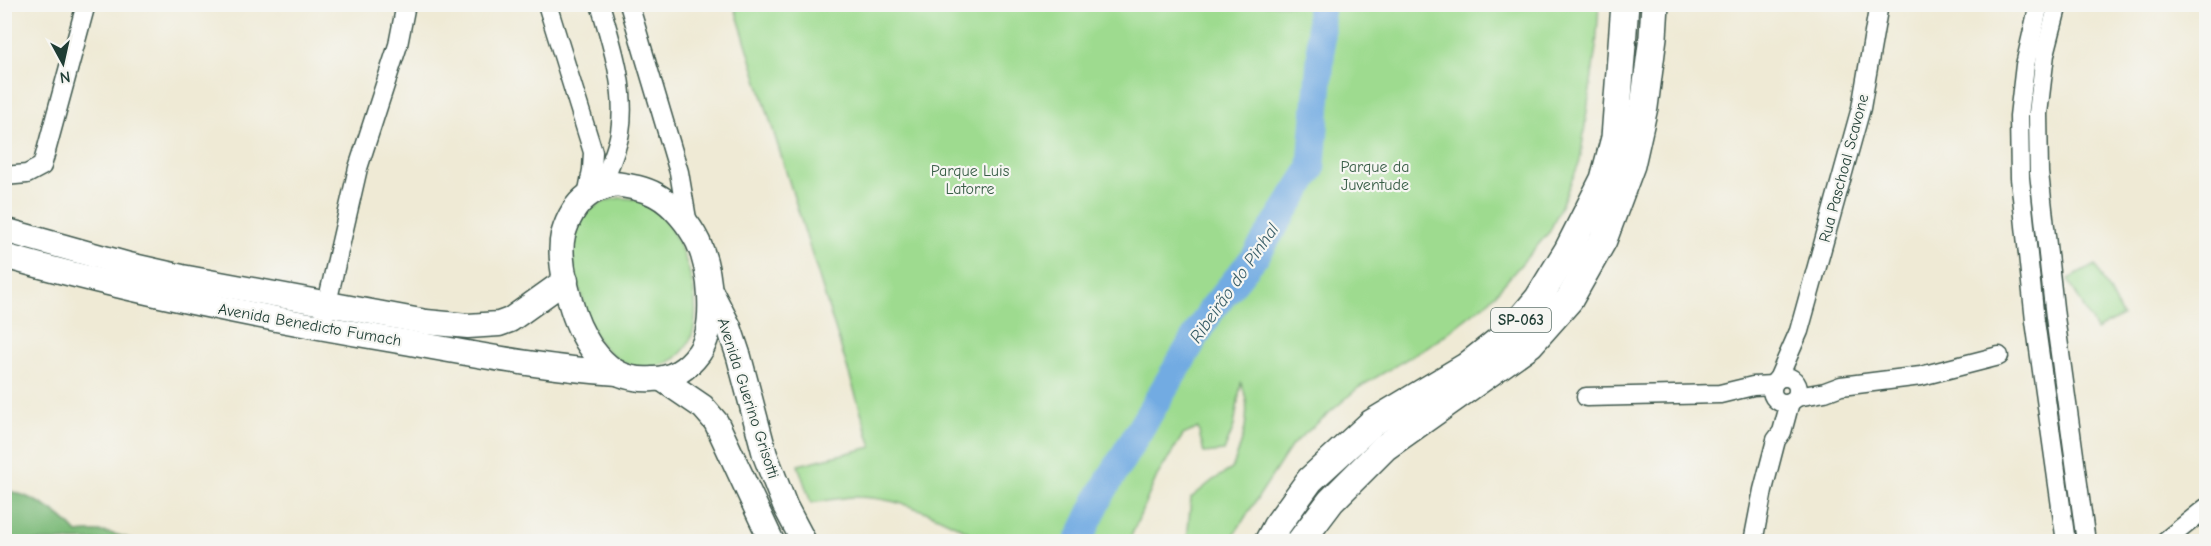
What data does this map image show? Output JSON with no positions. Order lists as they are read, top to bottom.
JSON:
{
  "streets": {
    "highway": ["SP-063"],
    "main road": ["Avenida Benedicto Fumach", "Avenida Guerino Grisotti"],
    "street": ["Rua Paschoal Scavone"]
  },
  "crossings": [
    ["Avenida Benedicto Fumach", "Avenida Guerino Grisotti"]
  ],
  "water": ["Ribeirão do Pinhal"],
  "parks": ["Parque da Juventude", "Parque Luis Latorre"],
  "north": "bottom"
}
